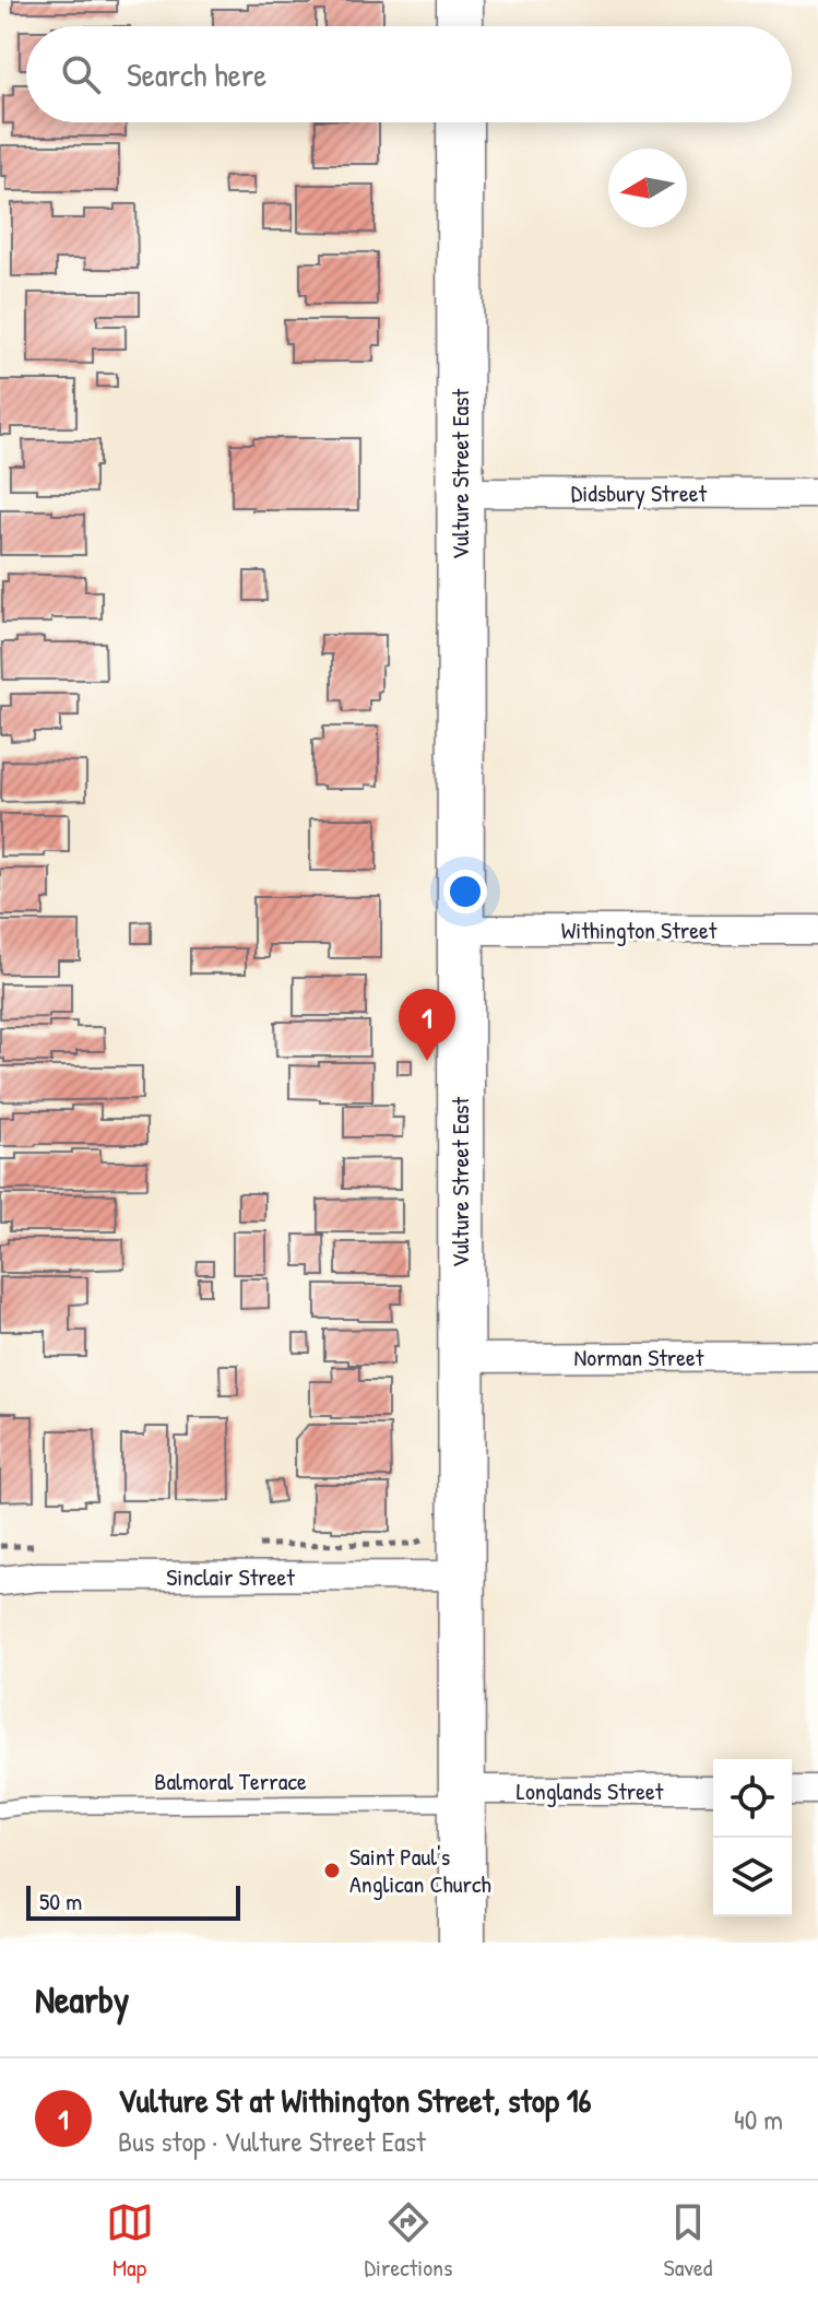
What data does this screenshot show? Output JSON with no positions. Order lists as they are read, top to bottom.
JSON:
{
  "streets": {
    "main road": ["Vulture Street East"],
    "street": [
      "Didsbury Street",
      "Withington Street",
      "Norman Street",
      "Sinclair Street",
      "Longlands Street"
    ],
    "lane": ["Balmoral Terrace"]
  },
  "crossings": [
    ["Vulture Street East", "Didsbury Street"],
    ["Vulture Street East", "Withington Street"],
    ["Vulture Street East", "Norman Street"],
    ["Vulture Street East", "Sinclair Street"],
    ["Vulture Street East", "Balmoral Terrace"],
    ["Vulture Street East", "Longlands Street"],
    ["Balmoral Terrace", "Longlands Street"]
  ],
  "places": ["Saint Paul's Anglican Church"],
  "scale_bar": "50 m",
  "north": "left",
  "page": {
    "search": "Search here",
    "pins": "1",
    "scale": "50 m",
    "heading": "Nearby",
    "list": [
      {
        "mark": "1",
        "name": "Vulture St at Withington Street, stop 16",
        "note": "Bus stop · Vulture Street East",
        "value": "40 m"
      }
    ],
    "nav": ["Map", "Directions", "Saved"]
  }
}
